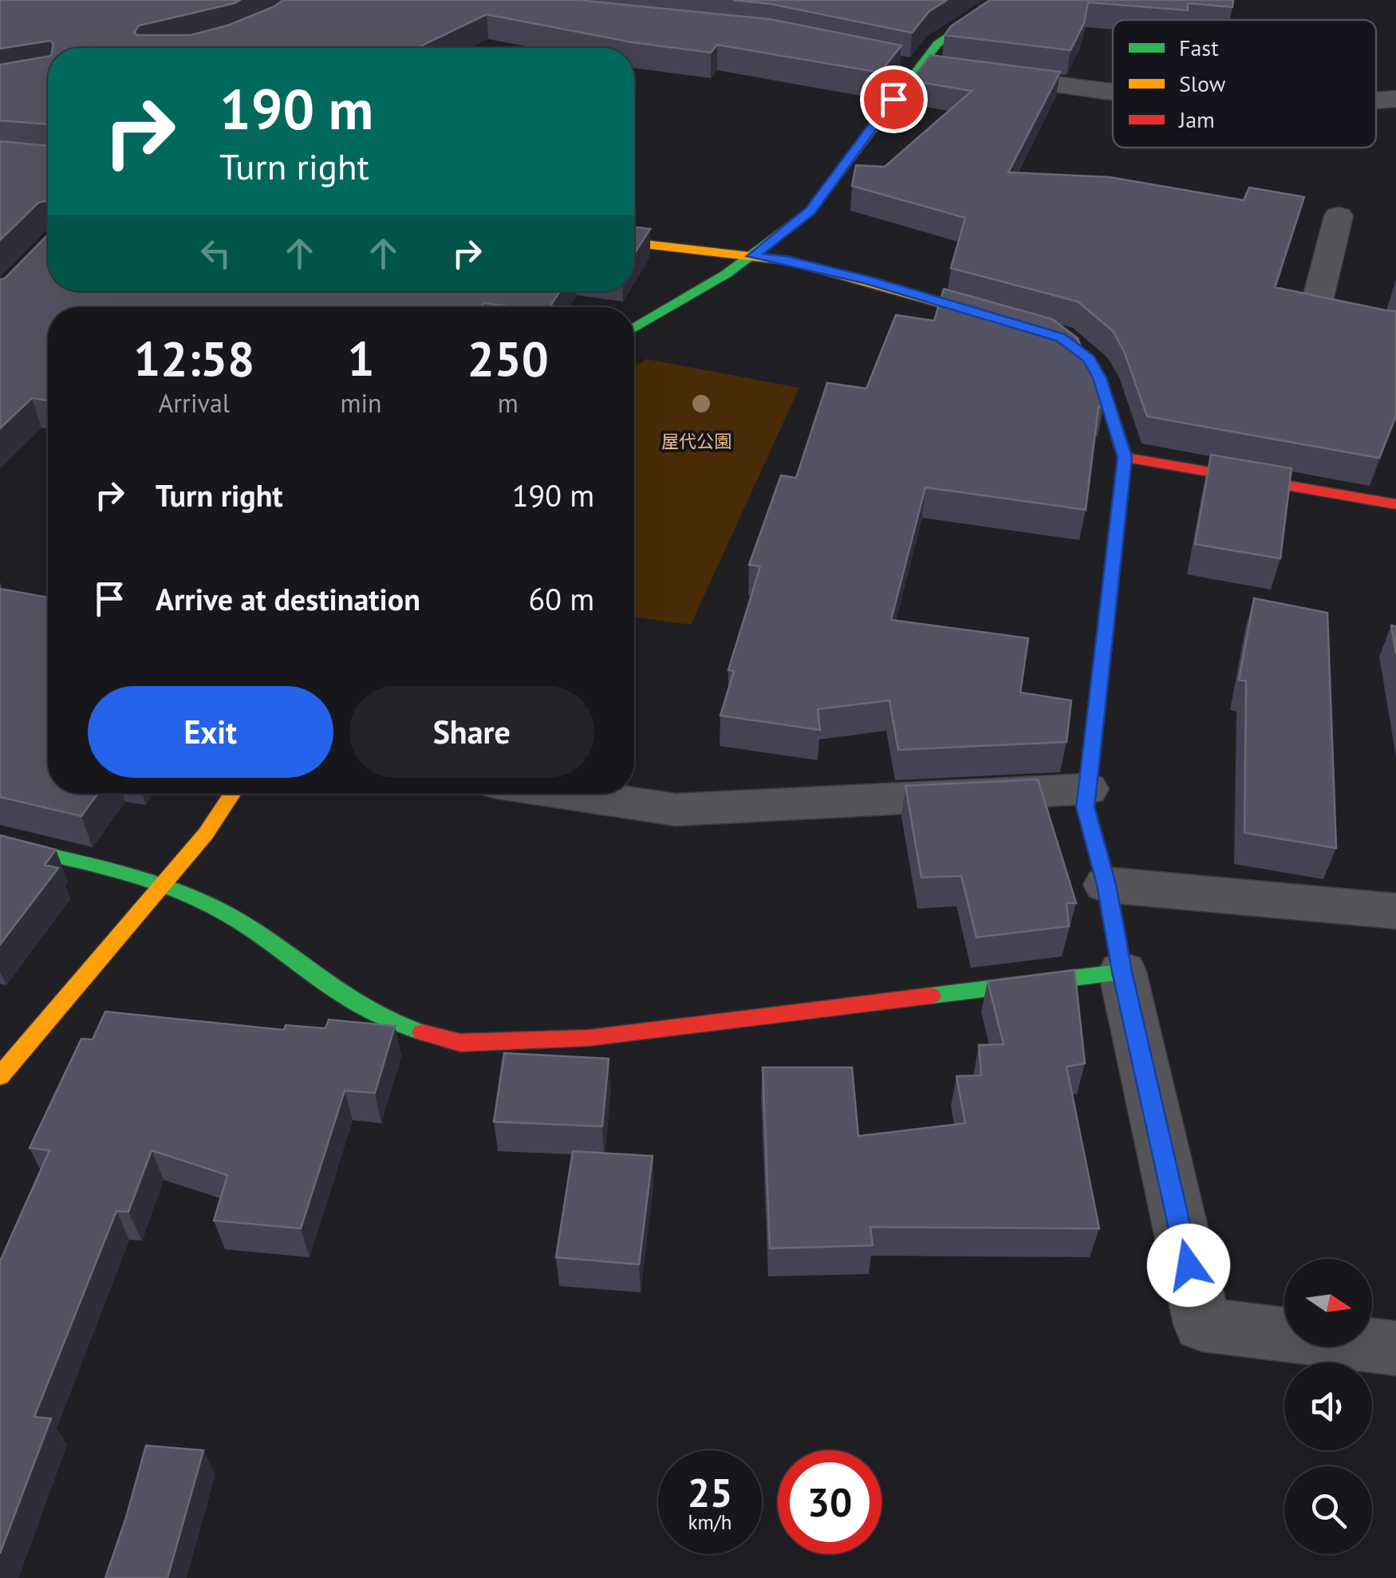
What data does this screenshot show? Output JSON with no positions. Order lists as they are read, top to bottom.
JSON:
{
  "parks": ["屋代公園"],
  "legend": ["Fast", "Slow", "Jam"],
  "north": "right",
  "page": {
    "turn": ["190 m", "Turn right"],
    "eta": [
      "12:58",
      "Arrival",
      "1",
      "min",
      "250",
      "m"
    ],
    "list": [
      {
        "name": "Turn right",
        "value": "190 m"
      },
      {
        "name": "Arrive at destination",
        "value": "60 m"
      }
    ],
    "buttons": ["Exit", "Share"],
    "speed": "25 km/h",
    "limit": "30"
  }
}
